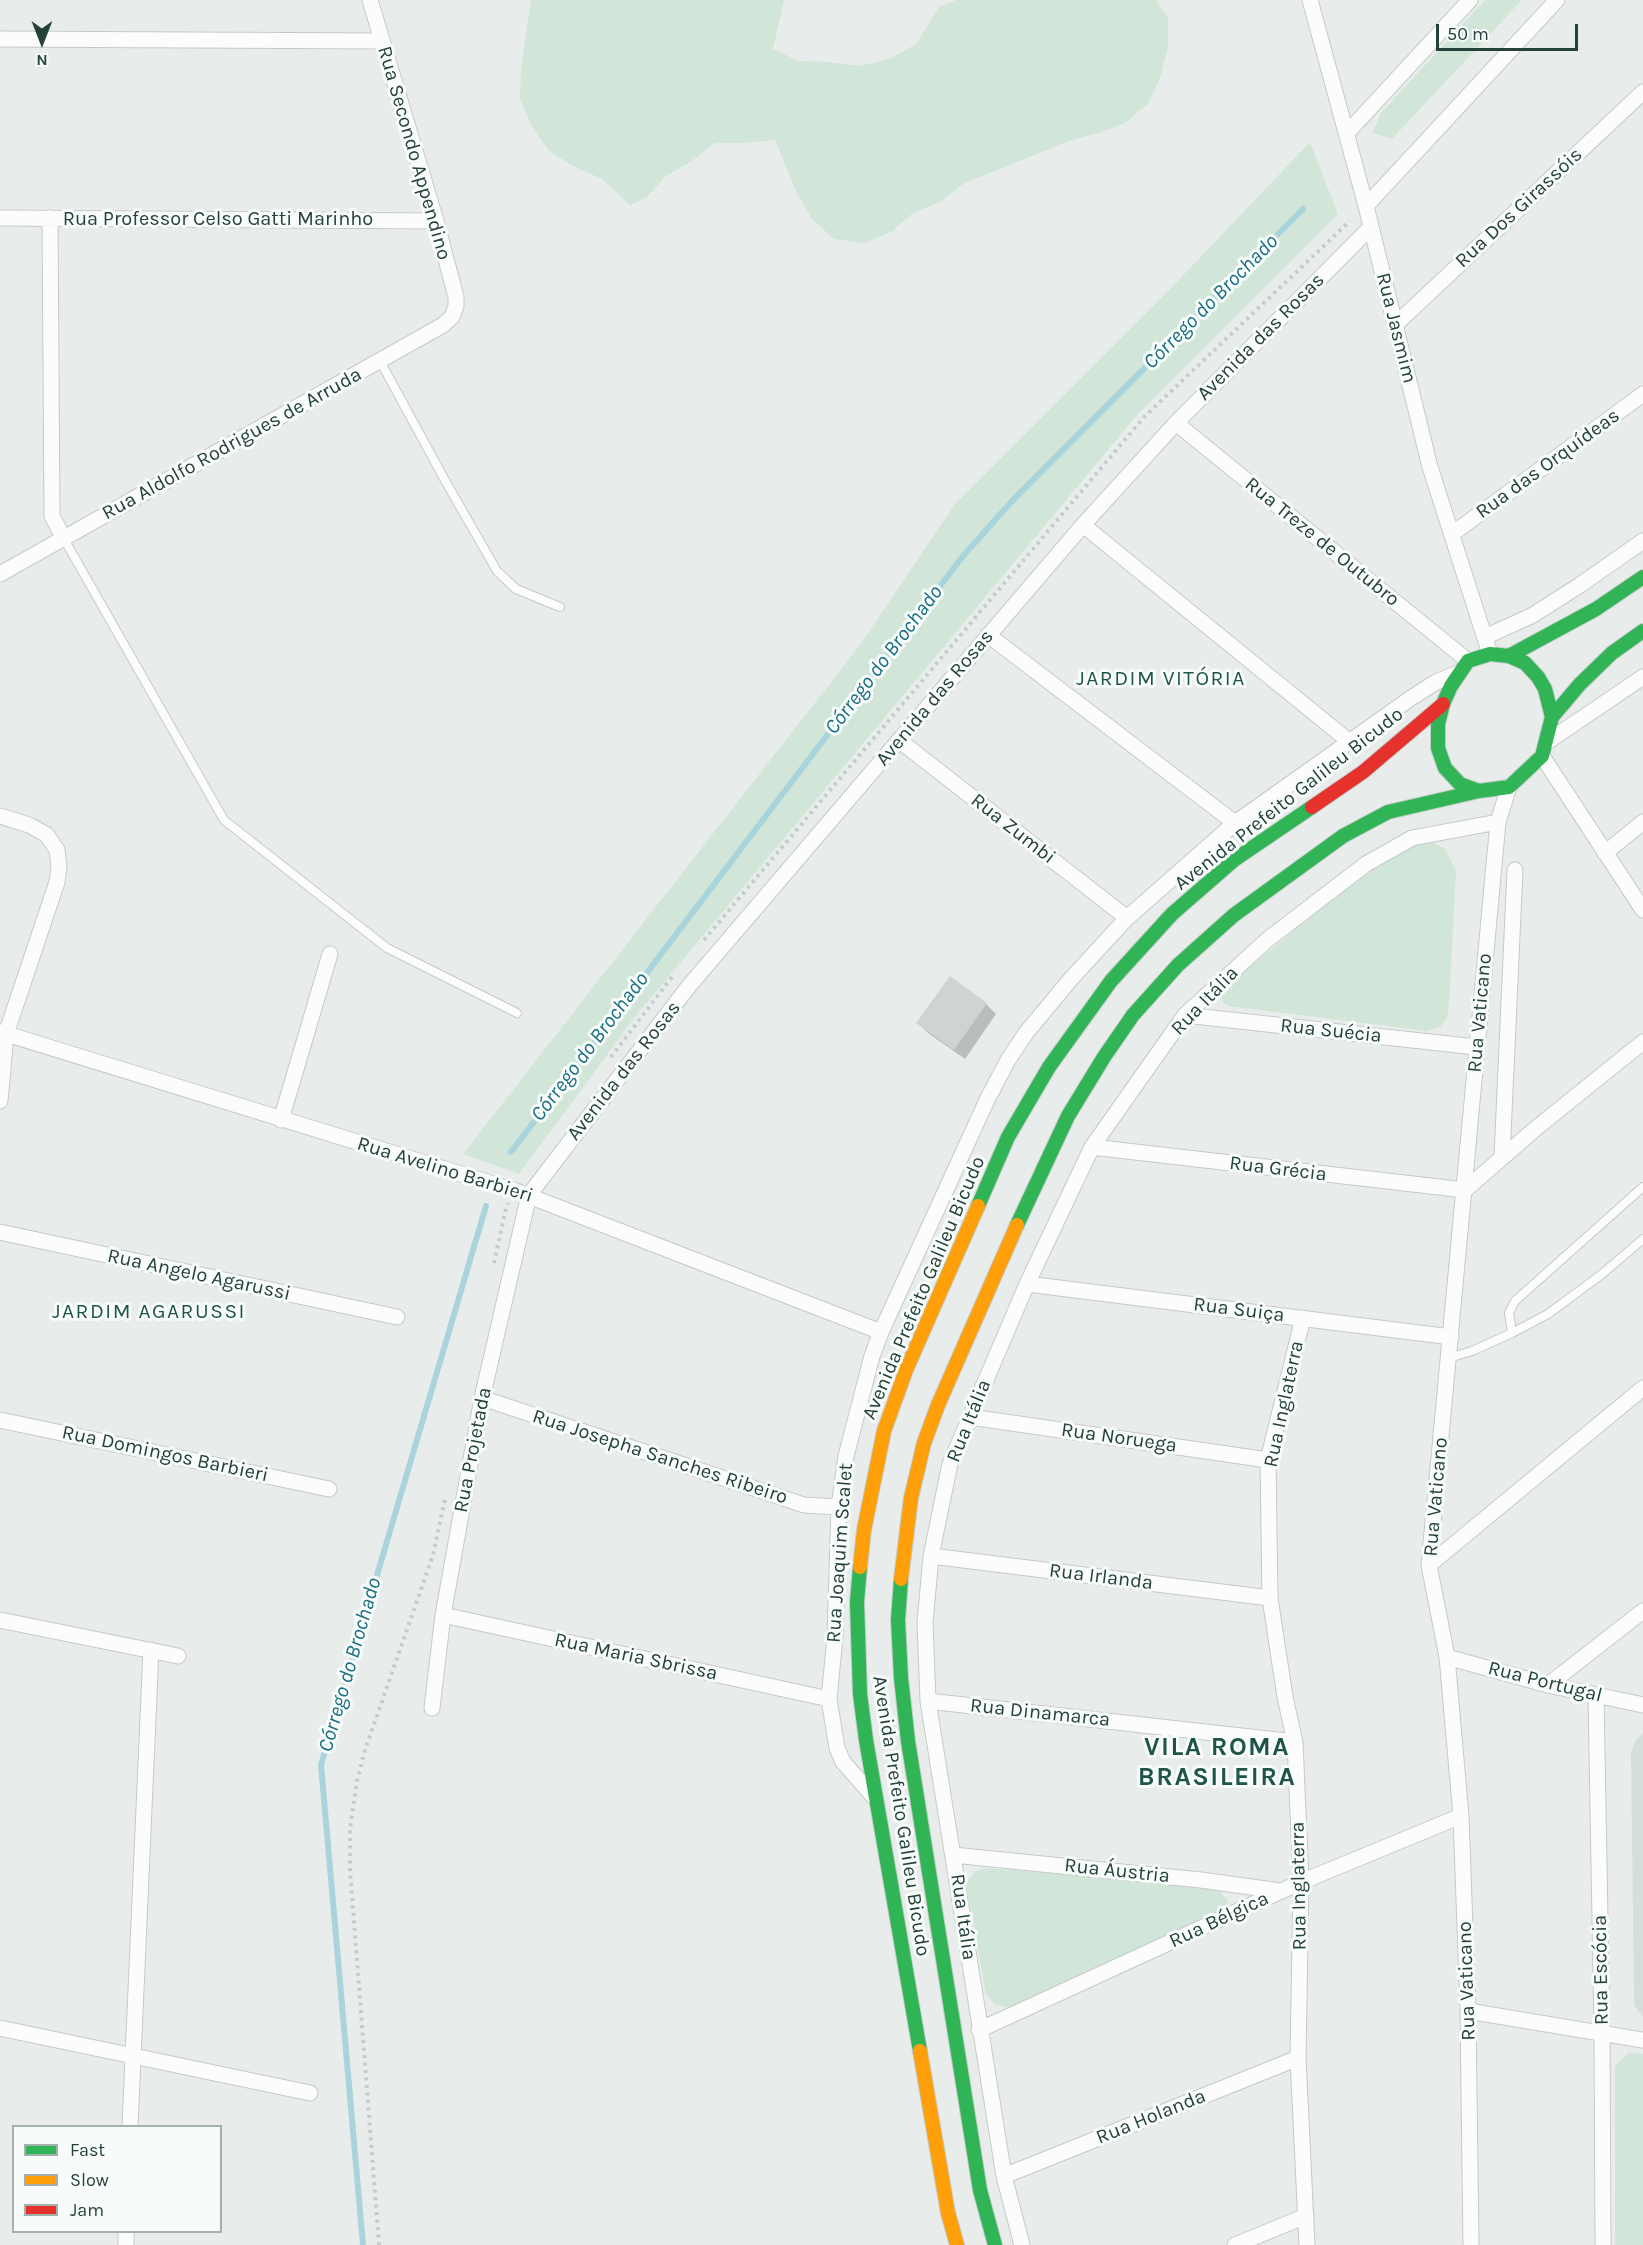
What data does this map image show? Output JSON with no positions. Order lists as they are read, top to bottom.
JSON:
{
  "streets": {
    "main road": ["Avenida Prefeito Galileu Bicudo"],
    "street": [
      "Rua Secondo Appendino",
      "Rua Dos Girassóis",
      "Rua Professor Celso Gatti Marinho",
      "Rua Jasmim",
      "Avenida das Rosas",
      "Rua Aldolfo Rodrigues de Arruda",
      "Rua das Orquídeas",
      "Rua Treze de Outubro",
      "Rua Zumbi",
      "Rua Itália",
      "Rua Vaticano",
      "Rua Suécia",
      "Rua Grécia",
      "Rua Avelino Barbieri",
      "Rua Angelo Agarussi",
      "Rua Suiça",
      "Rua Inglaterra",
      "Rua Noruega",
      "Rua Projetada",
      "Rua Domingos Barbieri",
      "Rua Josepha Sanches Ribeiro",
      "Rua Joaquim Scalet",
      "Rua Irlanda",
      "Rua Maria Sbrissa",
      "Rua Portugal",
      "Rua Dinamarca",
      "Rua Áustria",
      "Rua Bélgica",
      "Rua Escócia",
      "Rua Holanda"
    ]
  },
  "crossings": [
    ["Rua Secondo Appendino", "Rua Professor Celso Gatti Marinho"],
    ["Rua Secondo Appendino", "Rua Aldolfo Rodrigues de Arruda"],
    ["Rua Dos Girassóis", "Rua Jasmim"],
    ["Rua Jasmim", "Avenida das Rosas"],
    ["Rua Jasmim", "Rua das Orquídeas"],
    ["Rua Jasmim", "Rua Treze de Outubro"],
    ["Rua Jasmim", "Avenida Prefeito Galileu Bicudo"],
    ["Rua Jasmim", "Rua Vaticano"],
    ["Rua Jasmim", "Rua Joaquim Scalet"],
    ["Avenida das Rosas", "Rua Treze de Outubro"],
    ["Avenida das Rosas", "Rua Zumbi"],
    ["Avenida das Rosas", "Rua Avelino Barbieri"],
    ["Avenida das Rosas", "Rua Projetada"],
    ["Rua Treze de Outubro", "Avenida Prefeito Galileu Bicudo"],
    ["Rua Treze de Outubro", "Rua Vaticano"],
    ["Rua Treze de Outubro", "Rua Joaquim Scalet"],
    ["Avenida Prefeito Galileu Bicudo", "Rua Vaticano"],
    ["Avenida Prefeito Galileu Bicudo", "Rua Joaquim Scalet"],
    ["Rua Zumbi", "Rua Joaquim Scalet"],
    ["Rua Itália", "Rua Vaticano"],
    ["Rua Itália", "Rua Suécia"],
    ["Rua Itália", "Rua Grécia"],
    ["Rua Itália", "Rua Suiça"],
    ["Rua Itália", "Rua Noruega"],
    ["Rua Itália", "Rua Irlanda"],
    ["Rua Itália", "Rua Dinamarca"],
    ["Rua Itália", "Rua Áustria"],
    ["Rua Itália", "Rua Bélgica"],
    ["Rua Itália", "Rua Holanda"],
    ["Rua Vaticano", "Rua Suécia"],
    ["Rua Vaticano", "Rua Grécia"],
    ["Rua Vaticano", "Rua Suiça"],
    ["Rua Vaticano", "Rua Joaquim Scalet"],
    ["Rua Vaticano", "Rua Portugal"],
    ["Rua Vaticano", "Rua Bélgica"],
    ["Rua Avelino Barbieri", "Rua Projetada"],
    ["Rua Avelino Barbieri", "Rua Joaquim Scalet"],
    ["Rua Suiça", "Rua Inglaterra"],
    ["Rua Inglaterra", "Rua Noruega"],
    ["Rua Inglaterra", "Rua Irlanda"],
    ["Rua Inglaterra", "Rua Dinamarca"],
    ["Rua Inglaterra", "Rua Bélgica"],
    ["Rua Inglaterra", "Rua Holanda"],
    ["Rua Projetada", "Rua Josepha Sanches Ribeiro"],
    ["Rua Projetada", "Rua Maria Sbrissa"],
    ["Rua Josepha Sanches Ribeiro", "Rua Joaquim Scalet"],
    ["Rua Joaquim Scalet", "Rua Maria Sbrissa"],
    ["Rua Portugal", "Rua Escócia"],
    ["Rua Áustria", "Rua Bélgica"]
  ],
  "districts": ["JARDIM VITÓRIA", "JARDIM AGARUSSI", "VILA ROMA BRASILEIRA"],
  "water": ["Córrego do Brochado"],
  "legend": ["Fast", "Slow", "Jam"],
  "scale_bar": "50 m",
  "north": "bottom"
}
